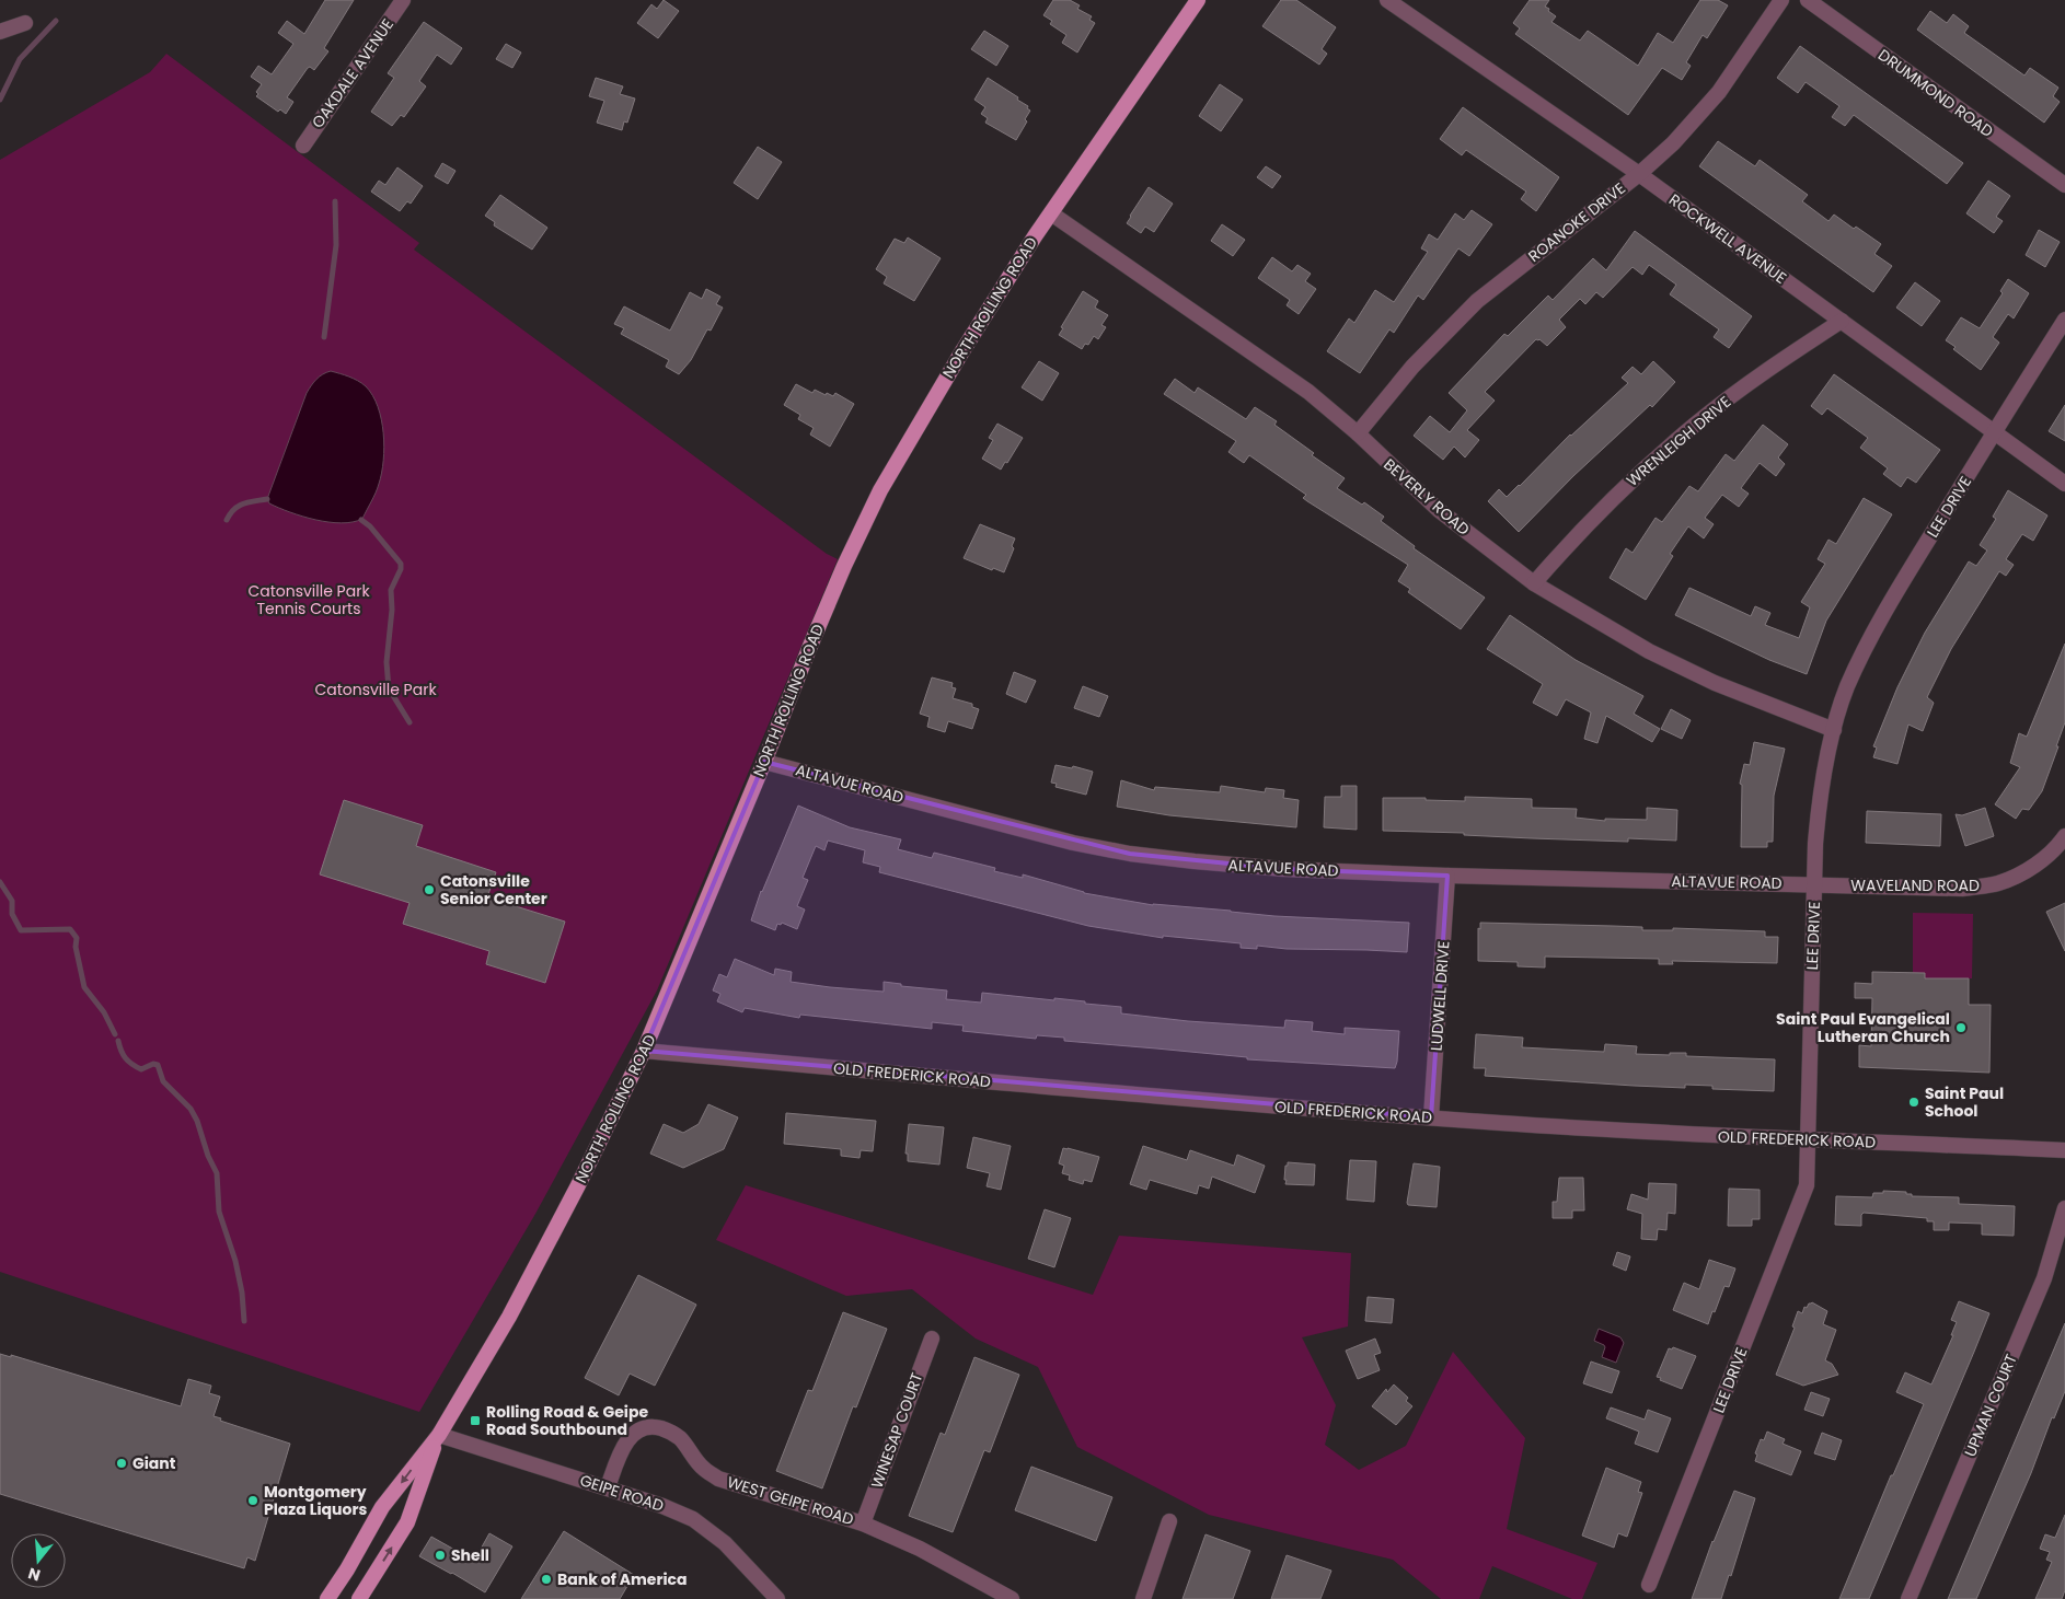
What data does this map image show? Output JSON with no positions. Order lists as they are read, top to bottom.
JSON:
{
  "streets": {
    "main road": ["NORTH ROLLING ROAD"],
    "street": [
      "OAKDALE AVENUE",
      "DRUMMOND ROAD",
      "ROANOKE DRIVE",
      "ROCKWELL AVENUE",
      "WRENLEIGH DRIVE",
      "BEVERLY ROAD",
      "LEE DRIVE",
      "ALTAVUE ROAD",
      "WAVELAND ROAD",
      "LUDWELL DRIVE",
      "OLD FREDERICK ROAD",
      "UPMAN COURT",
      "WINESAP COURT",
      "GEIPE ROAD",
      "WEST GEIPE ROAD"
    ]
  },
  "crossings": [
    ["ROANOKE DRIVE", "ROCKWELL AVENUE"],
    ["ROANOKE DRIVE", "BEVERLY ROAD"],
    ["ROCKWELL AVENUE", "WRENLEIGH DRIVE"],
    ["ROCKWELL AVENUE", "LEE DRIVE"],
    ["NORTH ROLLING ROAD", "BEVERLY ROAD"],
    ["NORTH ROLLING ROAD", "ALTAVUE ROAD"],
    ["NORTH ROLLING ROAD", "OLD FREDERICK ROAD"],
    ["NORTH ROLLING ROAD", "GEIPE ROAD"],
    ["WRENLEIGH DRIVE", "BEVERLY ROAD"],
    ["BEVERLY ROAD", "LEE DRIVE"],
    ["LEE DRIVE", "ALTAVUE ROAD"],
    ["LEE DRIVE", "WAVELAND ROAD"],
    ["LEE DRIVE", "OLD FREDERICK ROAD"],
    ["ALTAVUE ROAD", "WAVELAND ROAD"],
    ["ALTAVUE ROAD", "LUDWELL DRIVE"],
    ["LUDWELL DRIVE", "OLD FREDERICK ROAD"],
    ["WINESAP COURT", "WEST GEIPE ROAD"],
    ["GEIPE ROAD", "WEST GEIPE ROAD"]
  ],
  "parks": ["Catonsville Park Tennis Courts", "Catonsville Park"],
  "places": {
    "other": [
      "Catonsville Senior Center",
      "Saint Paul Evangelical Lutheran Church",
      "Saint Paul School",
      "Giant",
      "Montgomery Plaza Liquors",
      "Shell",
      "Bank of America"
    ],
    "transit": ["Rolling Road & Geipe Road Southbound"]
  },
  "north": "bottom"
}
